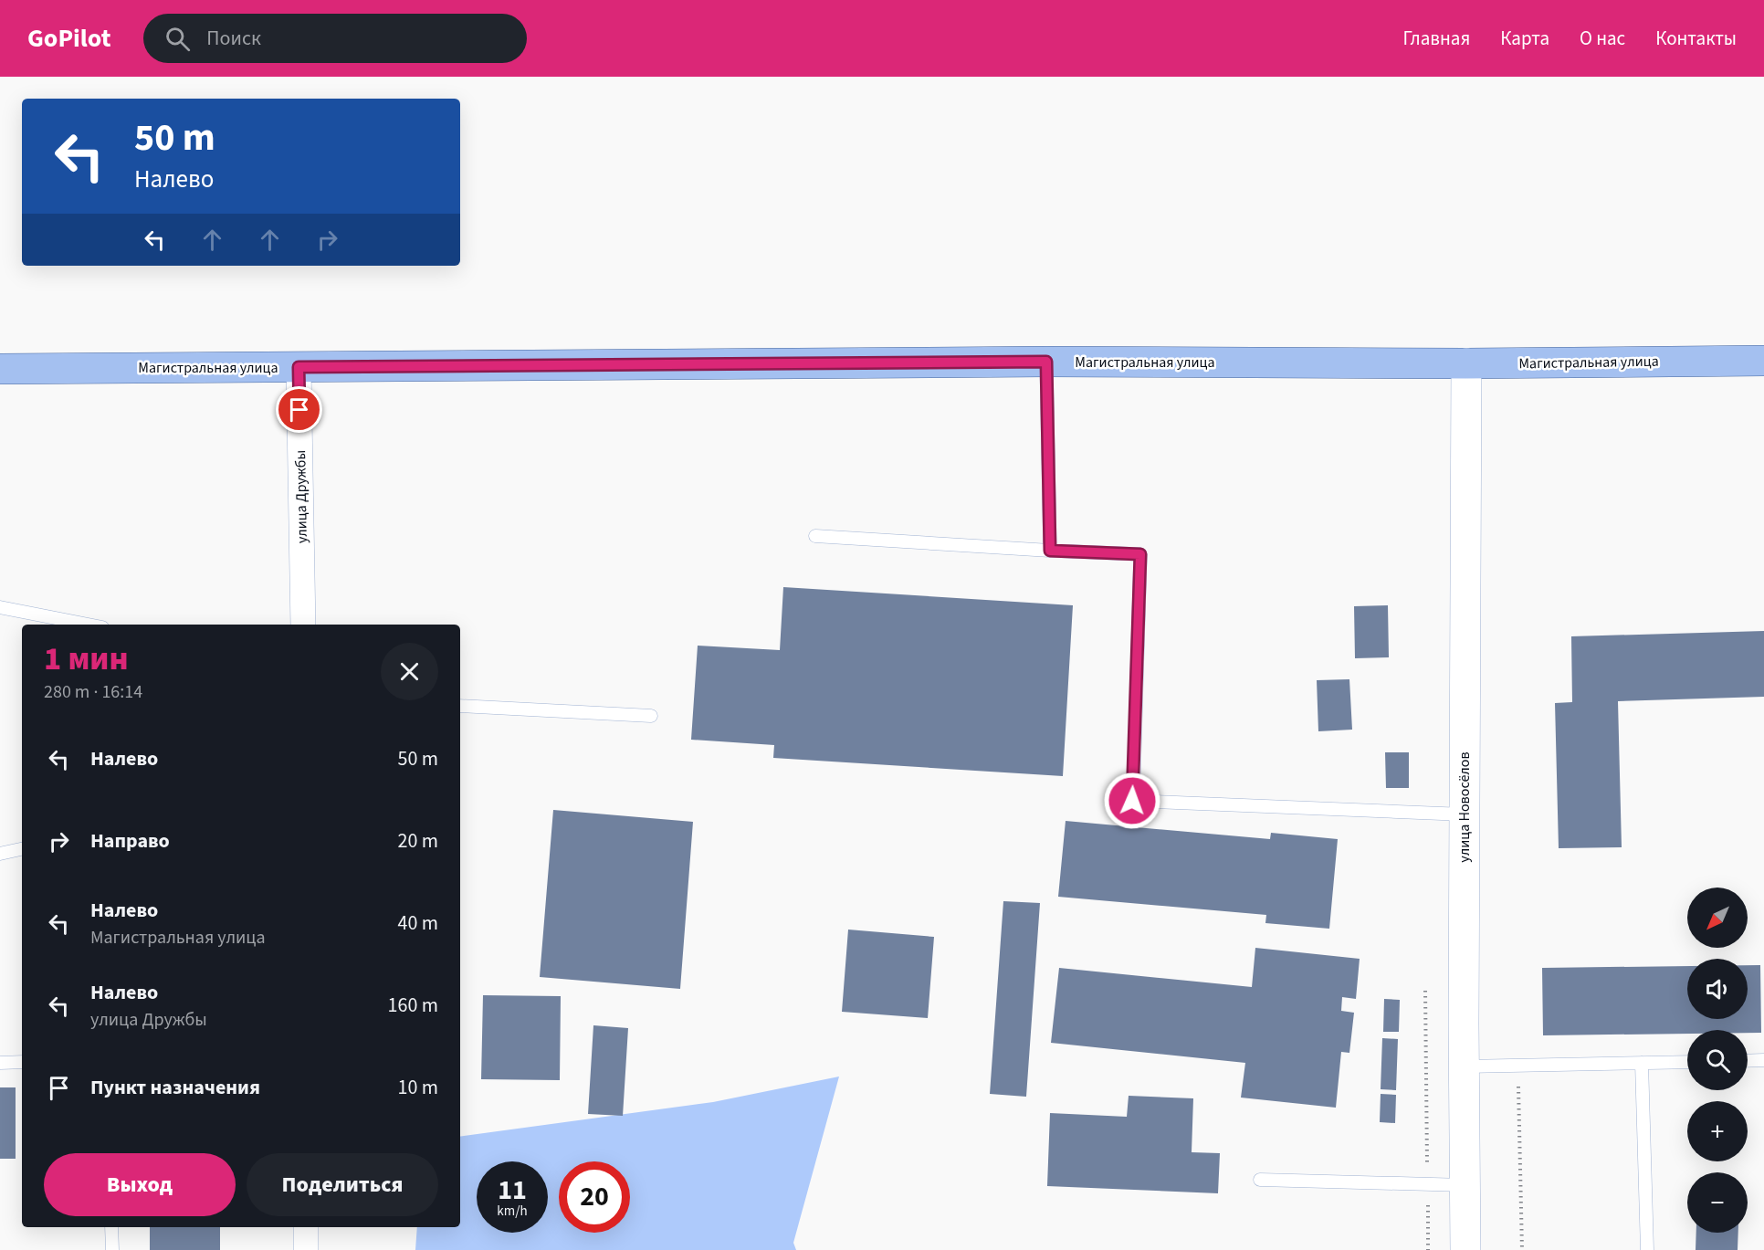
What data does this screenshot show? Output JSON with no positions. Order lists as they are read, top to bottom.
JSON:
{
  "streets": {
    "main road": ["Магистральная улица", "улица Новосёлов"],
    "street": ["улица Дружбы"]
  },
  "crossings": [
    ["Магистральная улица", "улица Дружбы"],
    ["Магистральная улица", "улица Новосёлов"]
  ],
  "north": "bottom left",
  "page": {
    "header": "GoPilot",
    "search": "Поиск",
    "nav": [
      "Главная",
      "Карта",
      "О нас",
      "Контакты"
    ],
    "turn": ["50 m", "Налево"],
    "heading": ["1 мин", "280 m · 16:14"],
    "list": [
      {
        "name": "Налево",
        "value": "50 m"
      },
      {
        "name": "Направо",
        "value": "20 m"
      },
      {
        "name": "Налево",
        "note": "Магистральная улица",
        "value": "40 m"
      },
      {
        "name": "Налево",
        "note": "улица Дружбы",
        "value": "160 m"
      },
      {
        "name": "Пункт назначения",
        "value": "10 m"
      }
    ],
    "map_buttons": ["+", "−"],
    "buttons": ["Выход", "Поделиться"],
    "speed": "11 km/h",
    "limit": "20"
  }
}
